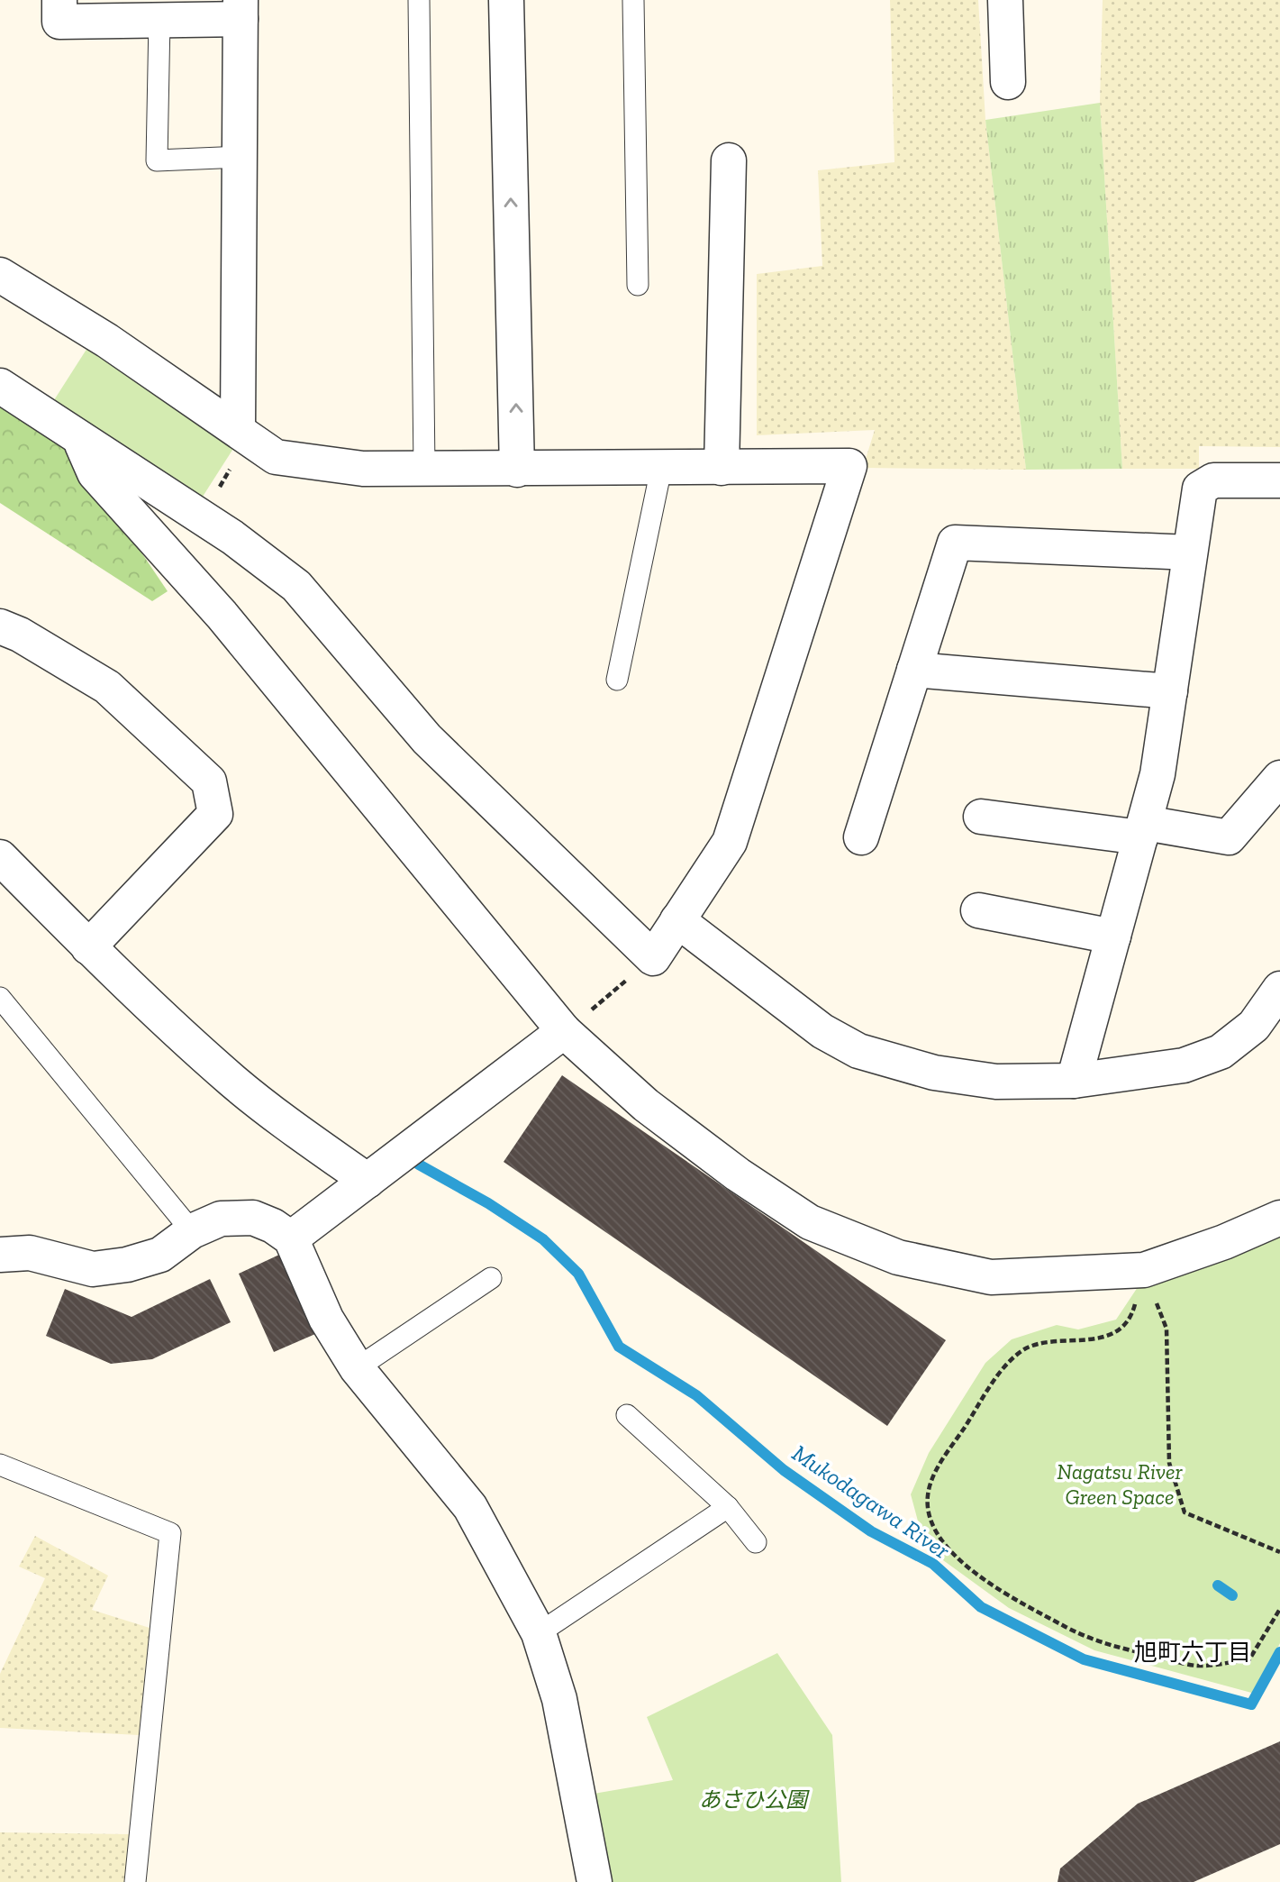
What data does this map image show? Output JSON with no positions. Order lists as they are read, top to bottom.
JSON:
{
  "districts": ["旭町六丁目"],
  "water": ["Mukodagawa River"],
  "parks": ["Nagatsu River Green Space", "あさひ公園"]
}
